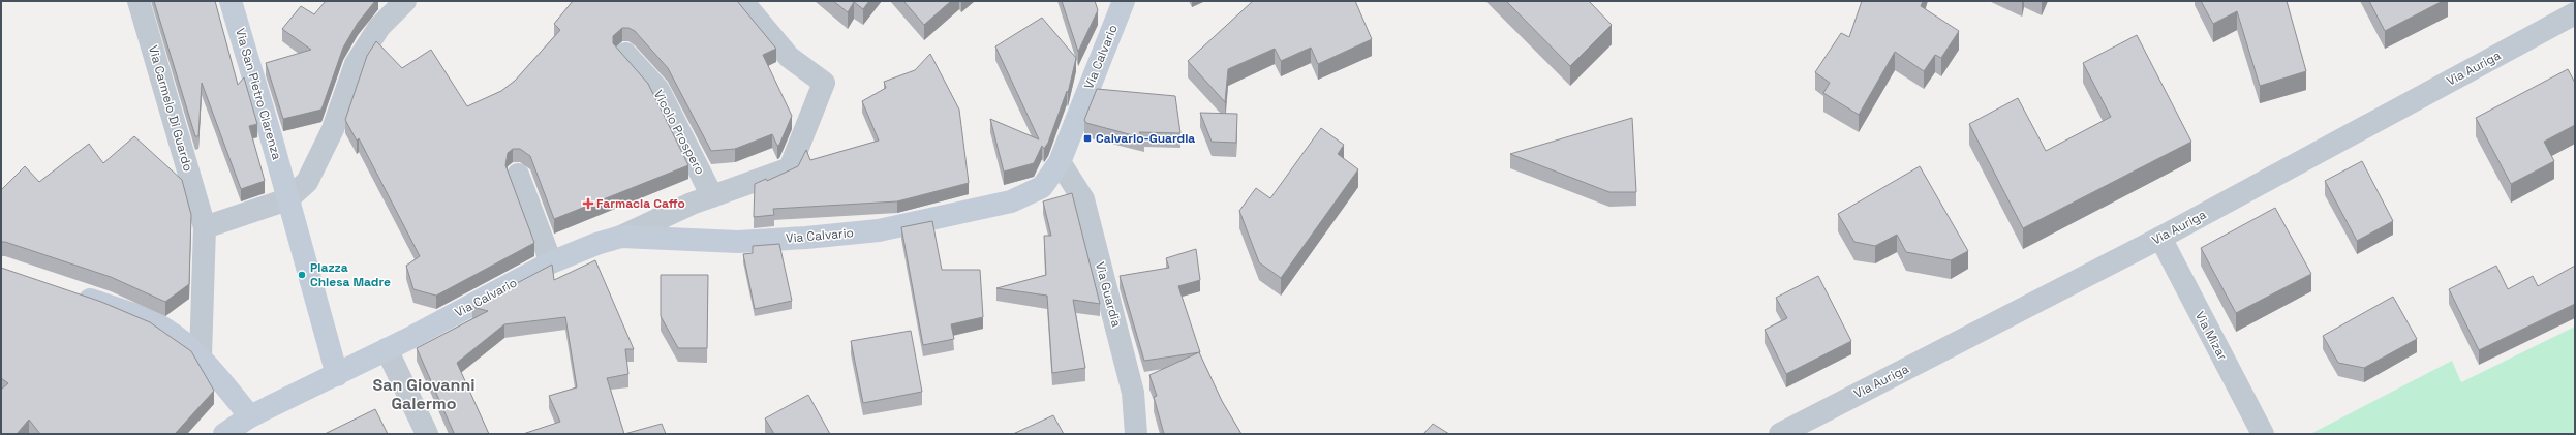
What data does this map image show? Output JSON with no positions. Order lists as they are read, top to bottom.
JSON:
{
  "streets": {
    "main road": ["Via Calvario", "Via San Pietro Clarenza"],
    "street": [
      "Via Auriga",
      "Via Carmelo Di Guardo",
      "Vicolo Prospero",
      "Via Guardia",
      "Via Mizar"
    ]
  },
  "crossings": [
    ["Via Calvario", "Via San Pietro Clarenza"],
    ["Via Calvario", "Via Guardia"],
    ["Via Auriga", "Via Mizar"]
  ],
  "districts": ["San Giovanni Galermo"],
  "places": {
    "transit": ["Calvario-Guardia"],
    "health": ["Farmacia Caffo"],
    "other": ["Piazza Chiesa Madre"]
  }
}
